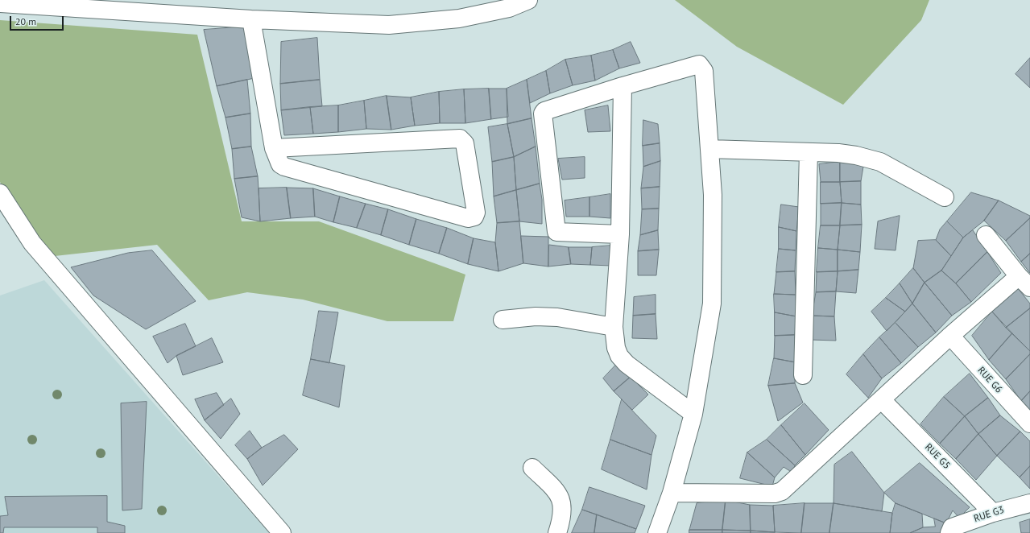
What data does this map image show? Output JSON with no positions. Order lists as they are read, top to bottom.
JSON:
{
  "streets": {
    "street": ["RUE G6", "RUE G5", "RUE G3"]
  },
  "crossings": [
    ["RUE G5", "RUE G3"]
  ],
  "scale_bar": "20 m"
}
